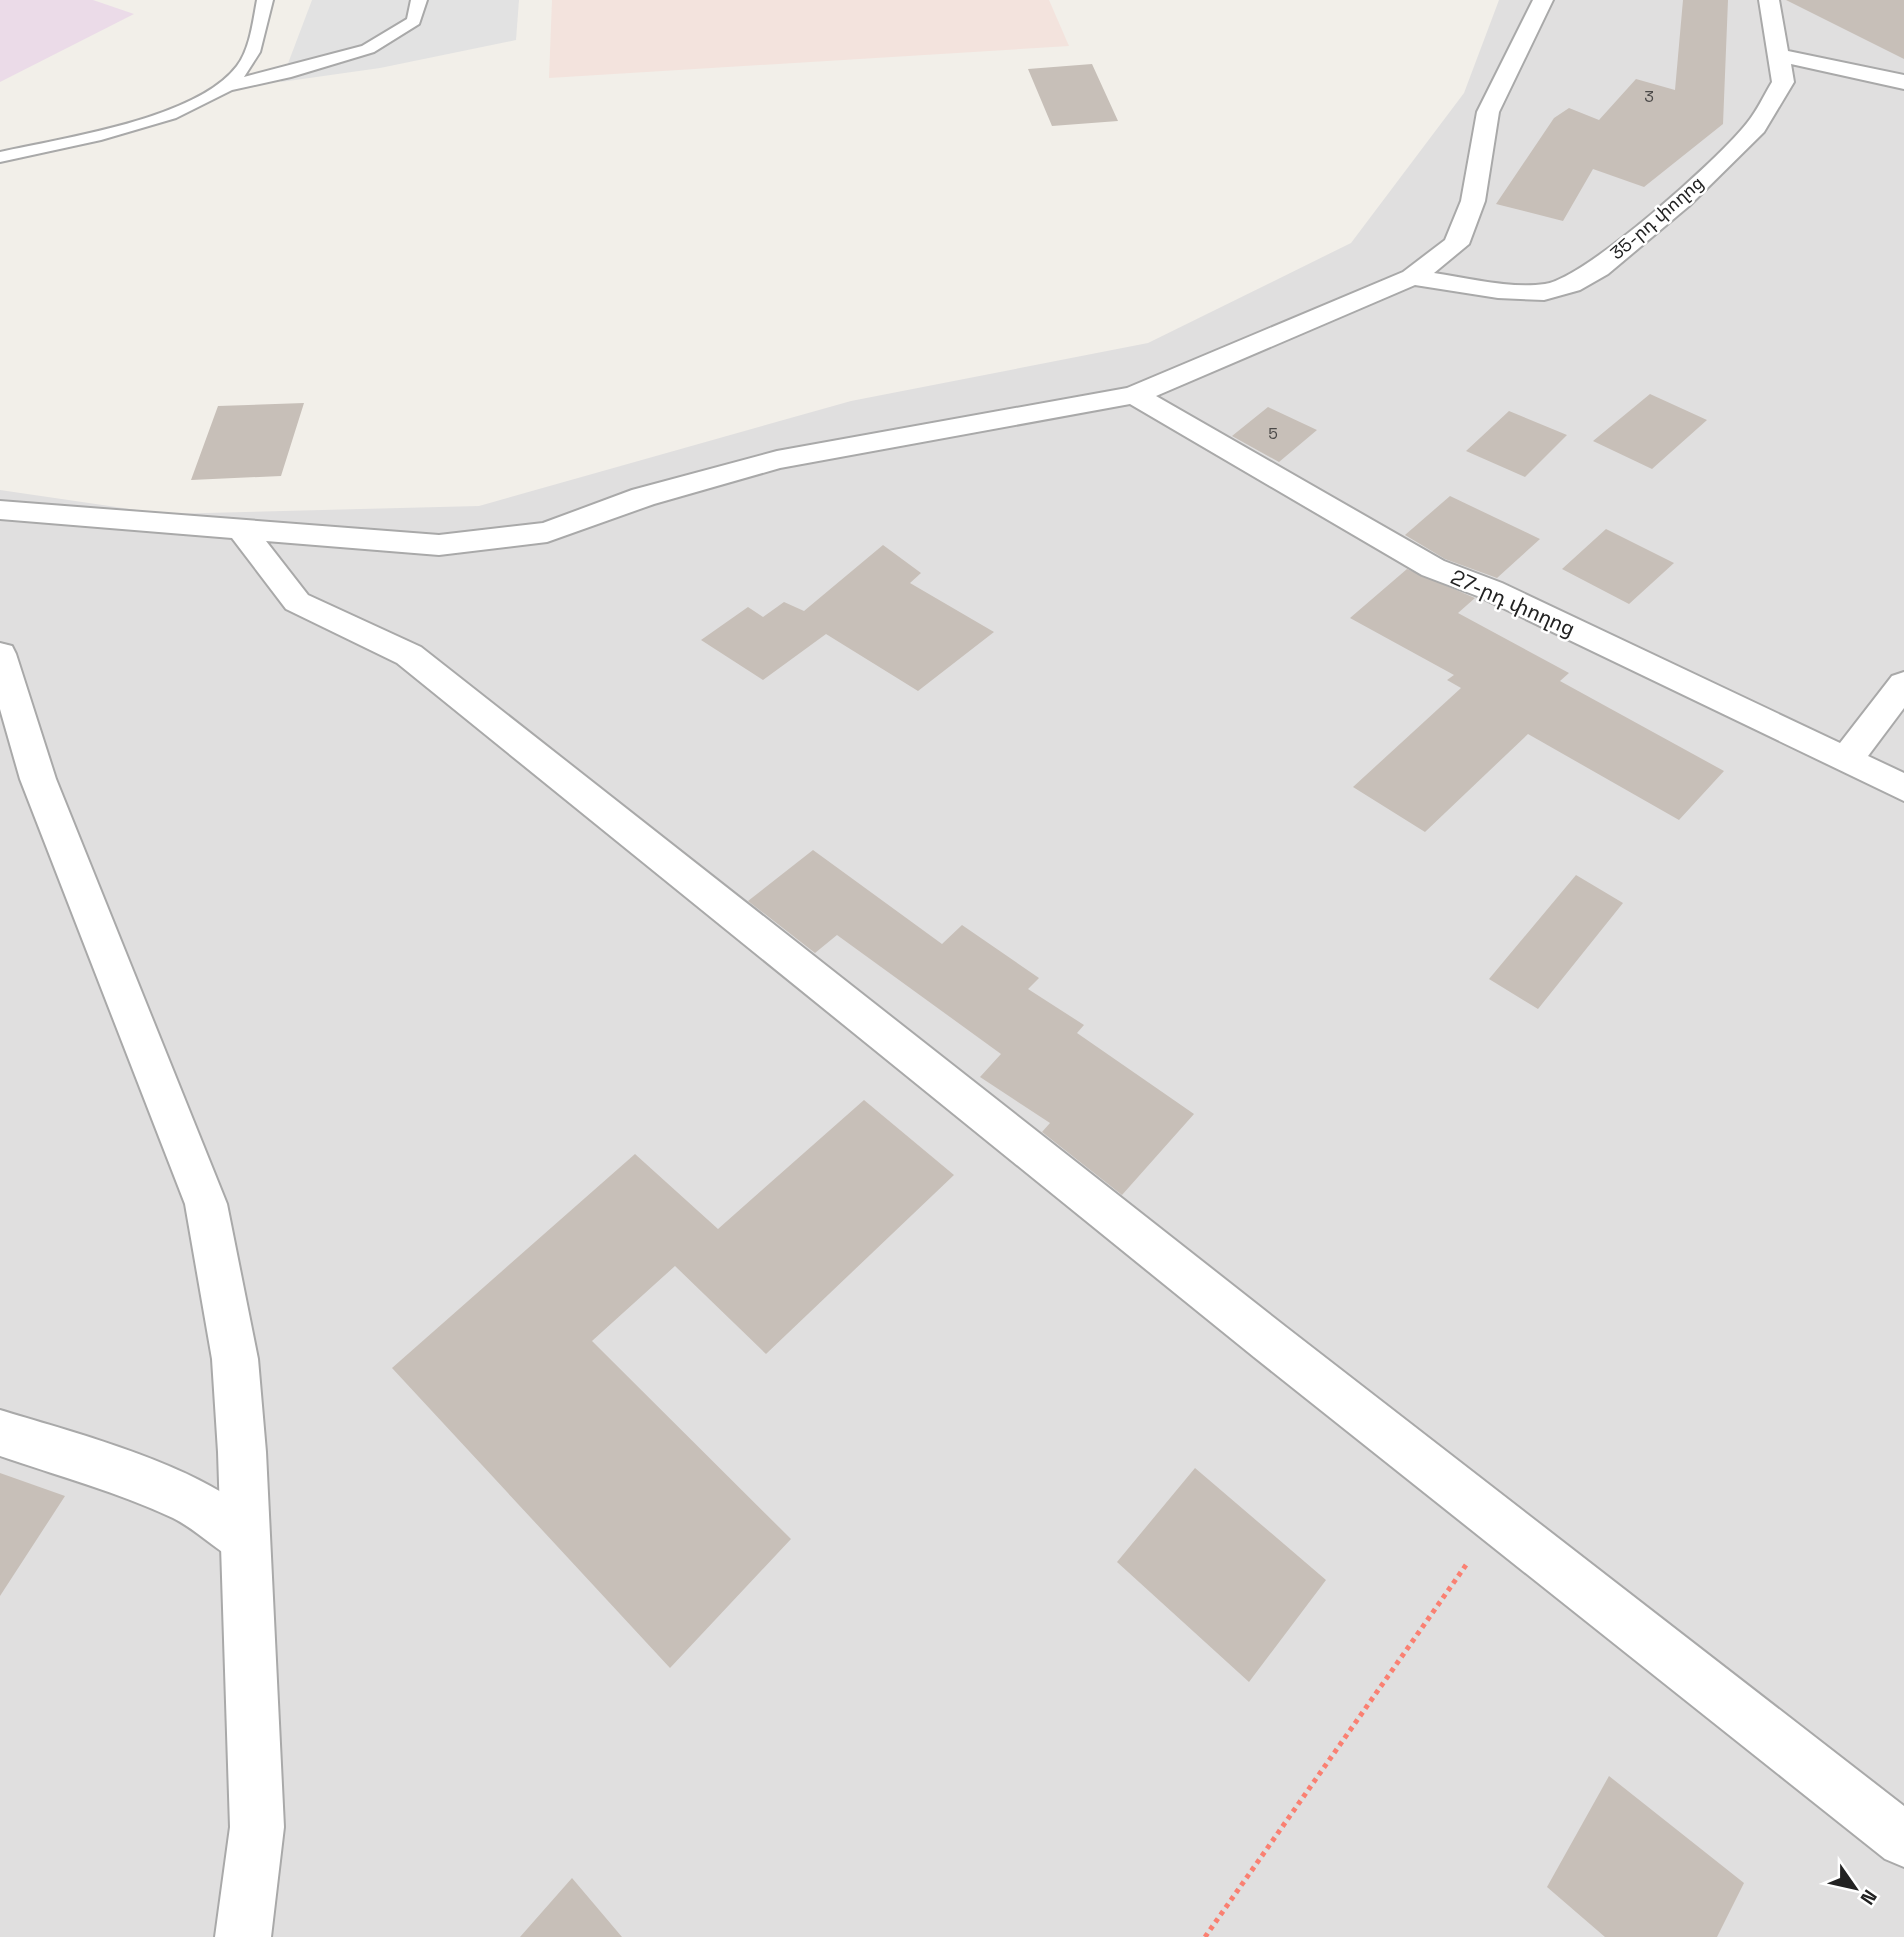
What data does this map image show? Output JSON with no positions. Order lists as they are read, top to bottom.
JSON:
{
  "streets": {
    "street": ["35-րդ փողոց", "27-րդ փողոց"]
  },
  "house_numbers": ["3", "5"],
  "north": "bottom right"
}
